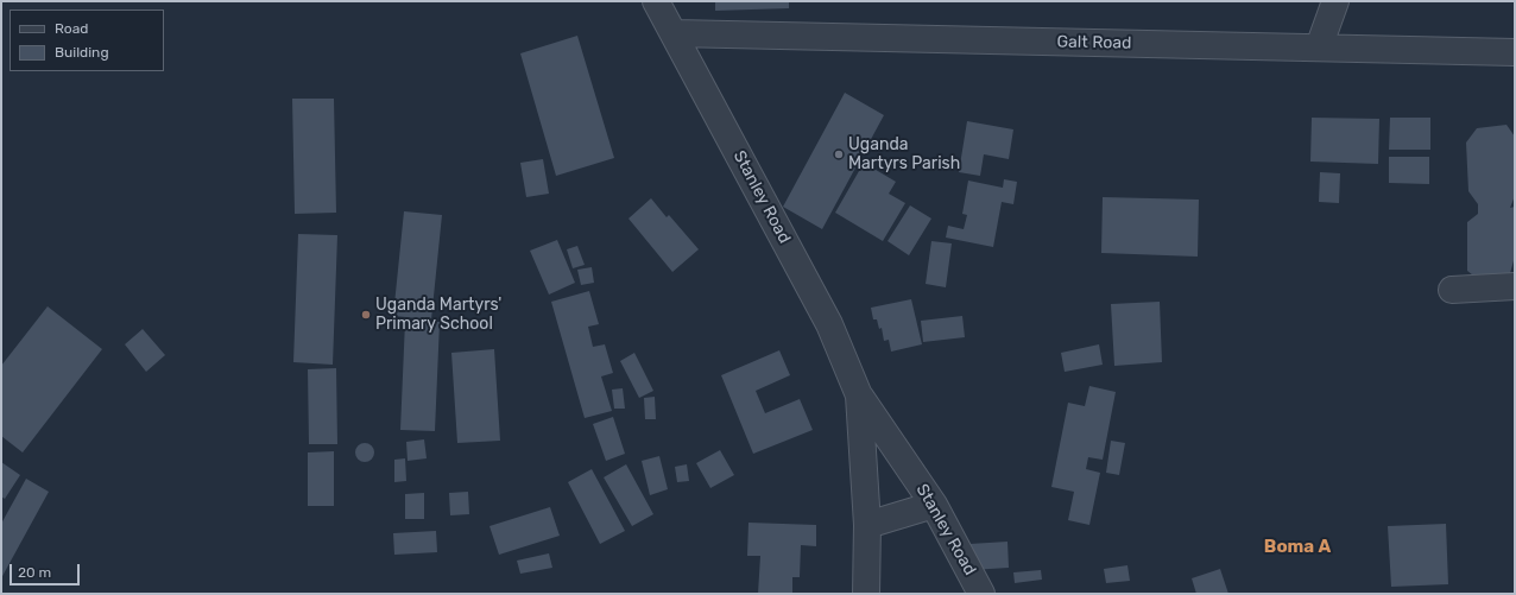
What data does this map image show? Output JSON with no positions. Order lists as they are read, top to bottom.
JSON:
{
  "streets": {
    "street": ["Galt Road", "Stanley Road"]
  },
  "crossings": [
    ["Galt Road", "Stanley Road"]
  ],
  "districts": ["Boma A"],
  "places": ["Uganda Martyrs Parish", "Uganda Martyrs' Primary School"],
  "legend": ["Road", "Building"],
  "scale_bar": "20 m"
}
